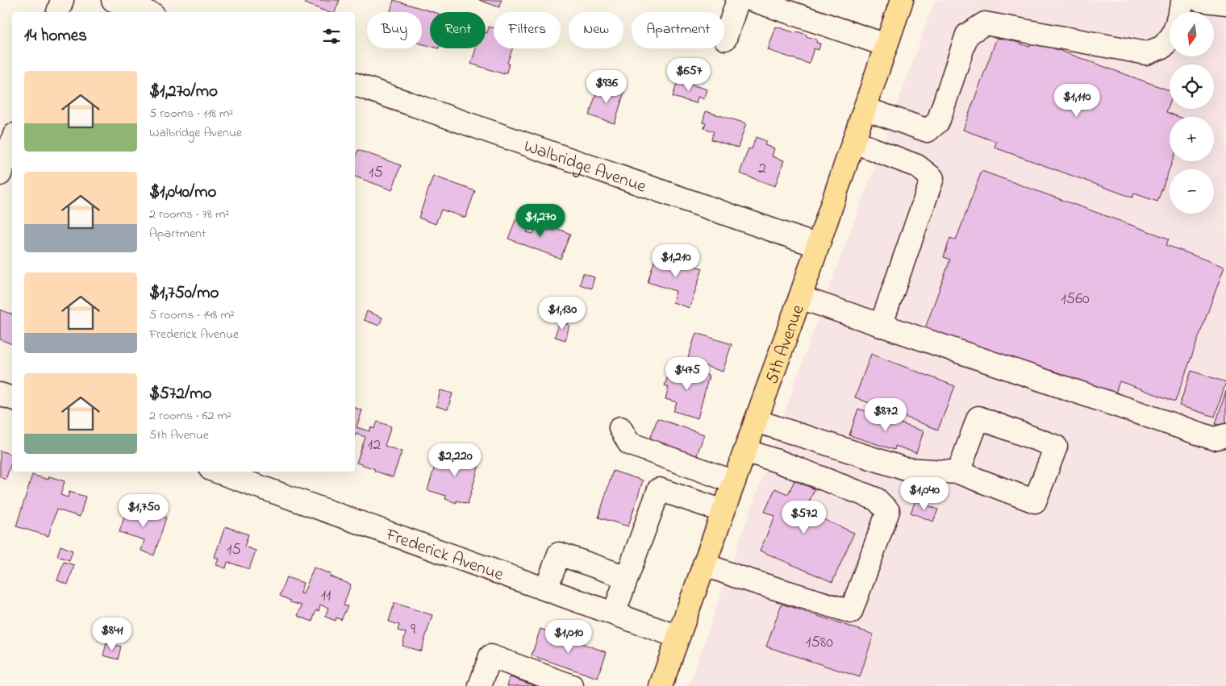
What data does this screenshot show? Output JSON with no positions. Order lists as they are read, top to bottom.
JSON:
{
  "streets": {
    "main road": ["5th Avenue"],
    "street": ["Walbridge Avenue", "Frederick Avenue"]
  },
  "crossings": [
    ["Walbridge Avenue", "5th Avenue"],
    ["5th Avenue", "Frederick Avenue"]
  ],
  "house_numbers": [
    "2",
    "15",
    "1560",
    "12",
    "15",
    "11",
    "9",
    "1580"
  ],
  "north": "bottom",
  "page": {
    "map_buttons": ["+", "−"],
    "chip": [
      "Buy",
      "Rent",
      "Filters",
      "New",
      "Apartment"
    ],
    "heading": "14 homes",
    "price": [
      "$657",
      "$936",
      "$1,110",
      "$1,270",
      "$1,210",
      "$1,130",
      "$475",
      "$872",
      "$2,220",
      "$1,040",
      "$1,750",
      "$572",
      "$841",
      "$1,010"
    ],
    "list": [
      {
        "name": "$1,270/mo",
        "note": "5 rooms · 118 m² · Walbridge Avenue"
      },
      {
        "name": "$1,040/mo",
        "note": "2 rooms · 78 m² · Apartment"
      },
      {
        "name": "$1,750/mo",
        "note": "5 rooms · 148 m² · Frederick Avenue"
      },
      {
        "name": "$572/mo",
        "note": "2 rooms · 62 m² · 5th Avenue"
      }
    ]
  }
}
